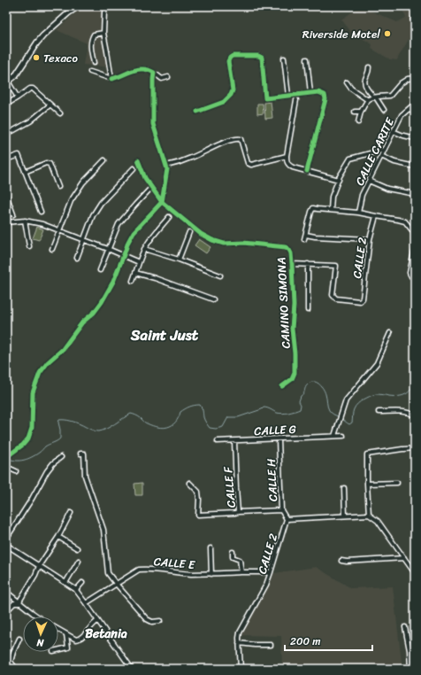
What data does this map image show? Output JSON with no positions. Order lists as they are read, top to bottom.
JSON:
{
  "streets": {
    "street": [
      "CALLE CARITE",
      "CALLE 2",
      "CAMINO SIMONA",
      "CALLE G",
      "CALLE H",
      "CALLE F",
      "CALLE E"
    ]
  },
  "crossings": [
    ["CALLE 2", "CALLE H"],
    ["CALLE 2", "CALLE E"],
    ["CALLE G", "CALLE H"],
    ["CALLE G", "CALLE F"],
    ["CALLE H", "CALLE F"]
  ],
  "districts": ["Saint Just", "Betania"],
  "places": ["Riverside Motel", "Texaco"],
  "scale_bar": "200 m",
  "north": "bottom"
}
